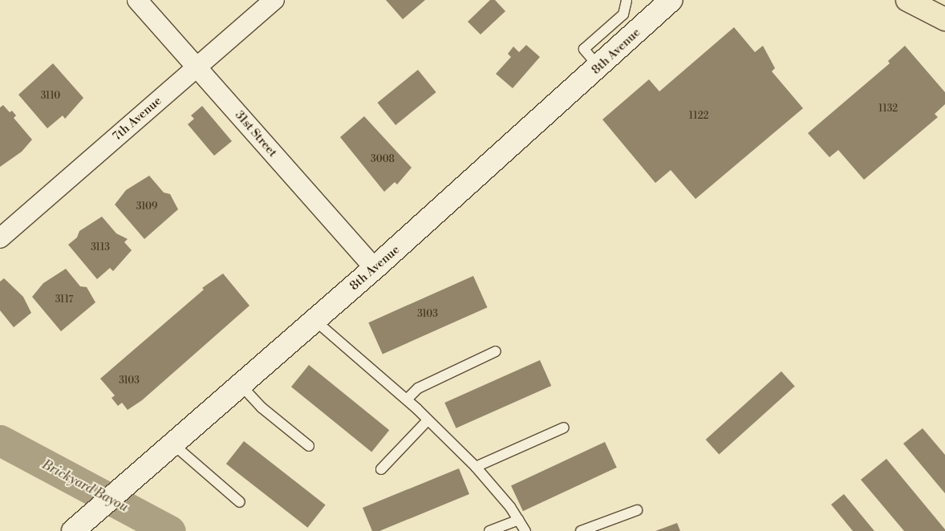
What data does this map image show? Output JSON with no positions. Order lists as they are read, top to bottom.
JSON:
{
  "streets": {
    "street": ["8th Avenue", "7th Avenue", "31st Street"]
  },
  "crossings": [
    ["8th Avenue", "31st Street"],
    ["7th Avenue", "31st Street"]
  ],
  "water": ["Brickyard Bayou"],
  "house_numbers": [
    "3110",
    "1132",
    "1122",
    "3008",
    "3109",
    "3113",
    "3117",
    "3103",
    "3103"
  ]
}
